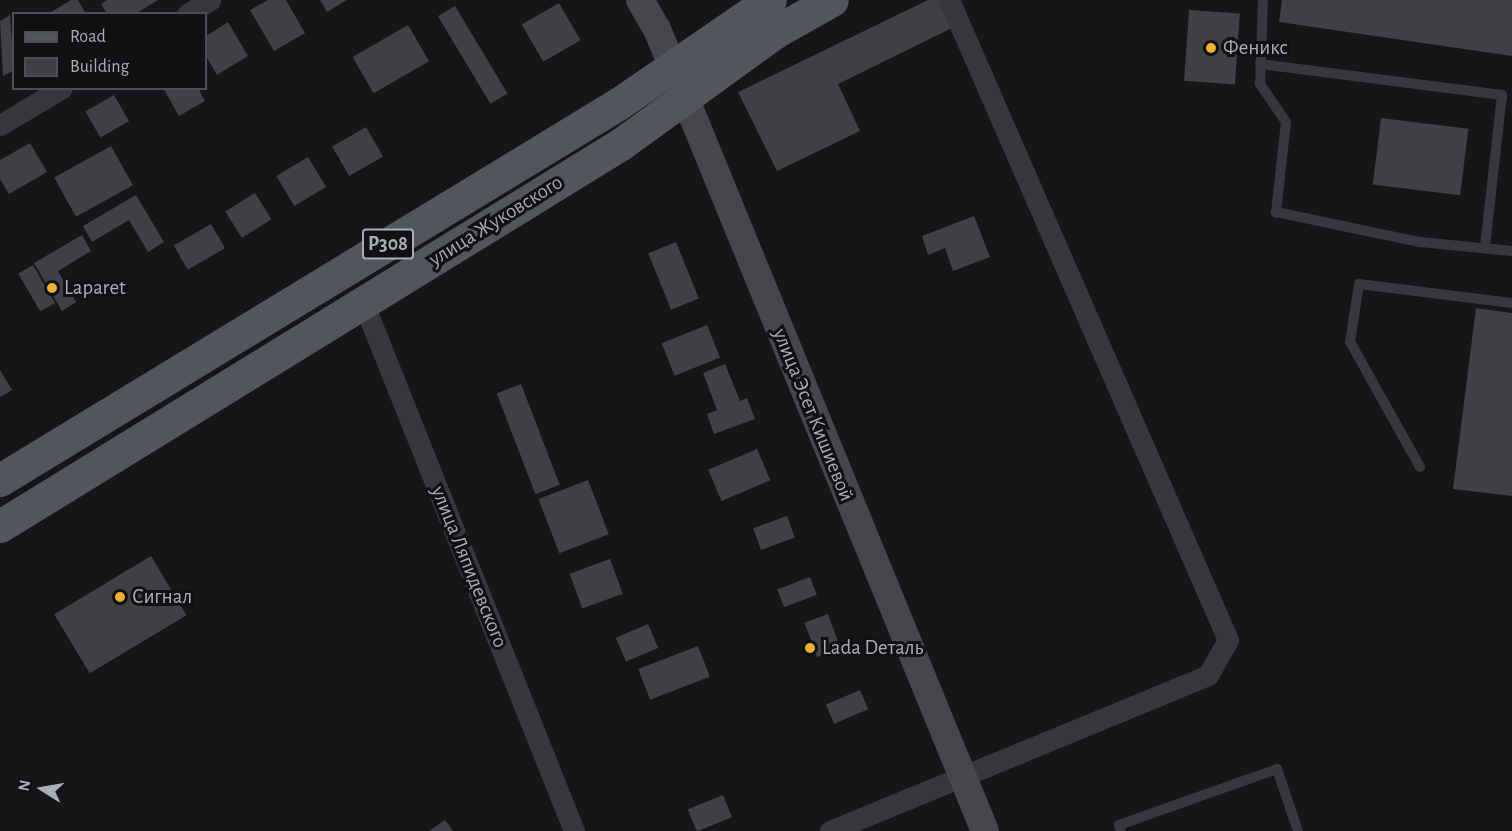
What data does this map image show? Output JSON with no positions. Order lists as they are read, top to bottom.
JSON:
{
  "streets": {
    "main road": ["улица Жуковского", "P308", "улица Эсет Кишиевой"],
    "street": ["улица Ляпидевского"]
  },
  "crossings": [
    ["улица Жуковского", "улица Эсет Кишиевой"],
    ["улица Жуковского", "улица Ляпидевского"],
    ["P308", "улица Эсет Кишиевой"]
  ],
  "places": [
    "Феникс",
    "Laparet",
    "Сигнал",
    "Lada Dеталь"
  ],
  "legend": ["Road", "Building"],
  "north": "left"
}
